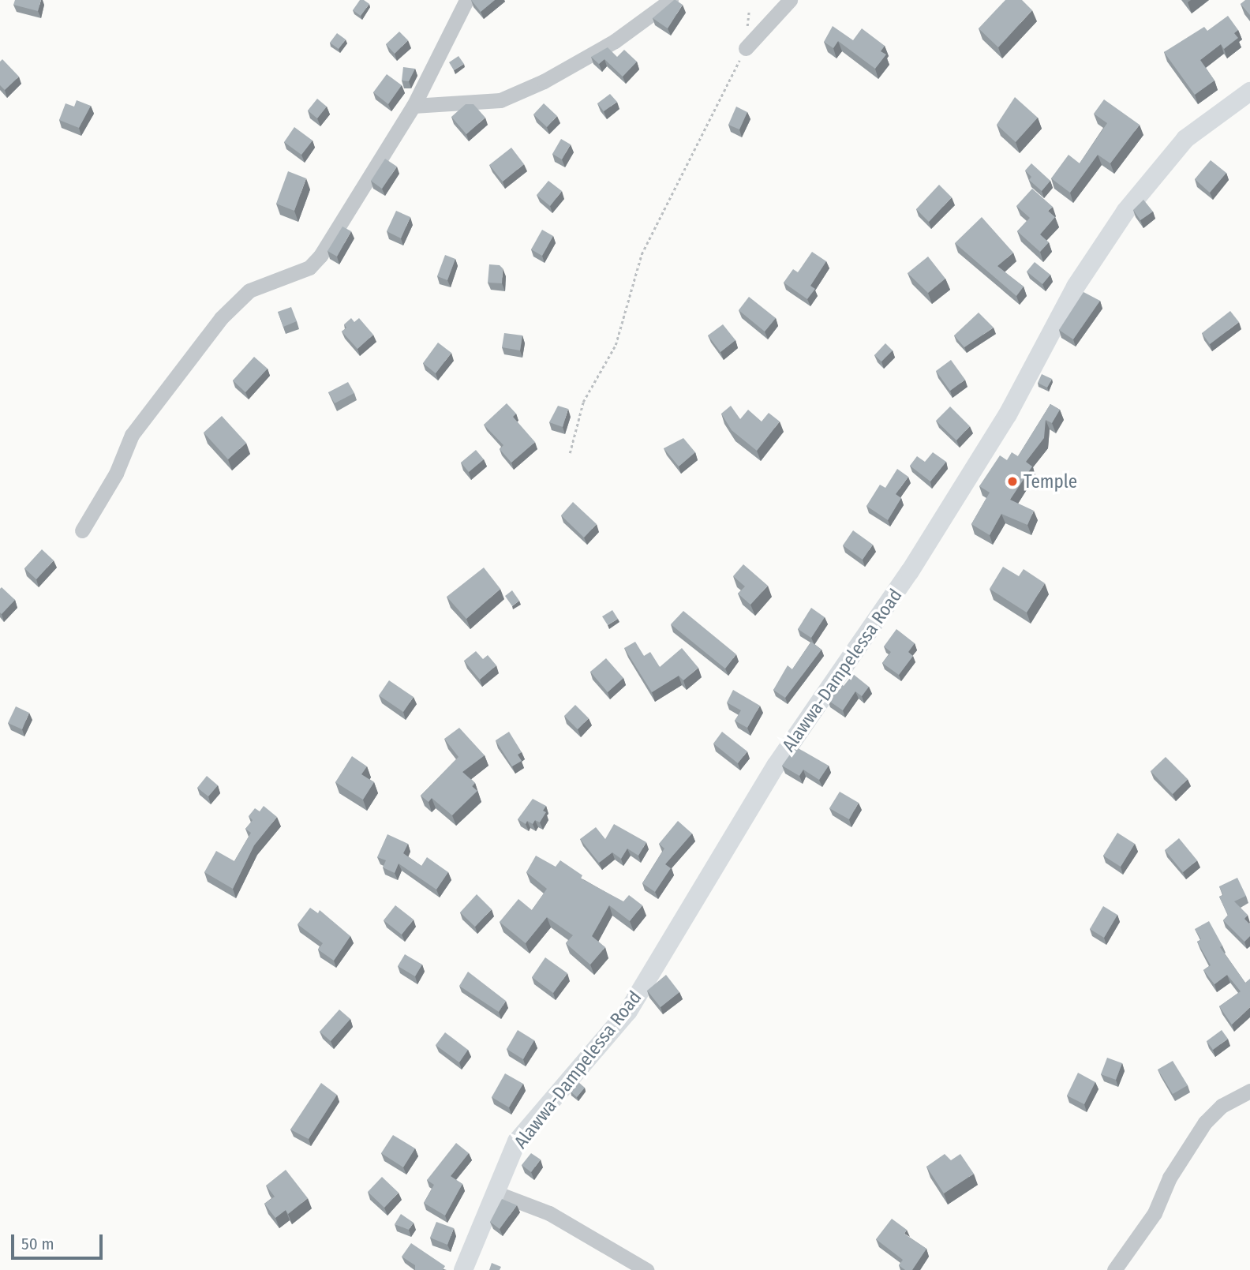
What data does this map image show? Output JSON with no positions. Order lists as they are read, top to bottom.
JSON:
{
  "streets": {
    "main road": ["Alawwa-Dampelessa Road"]
  },
  "places": ["Temple"],
  "scale_bar": "50 m"
}
